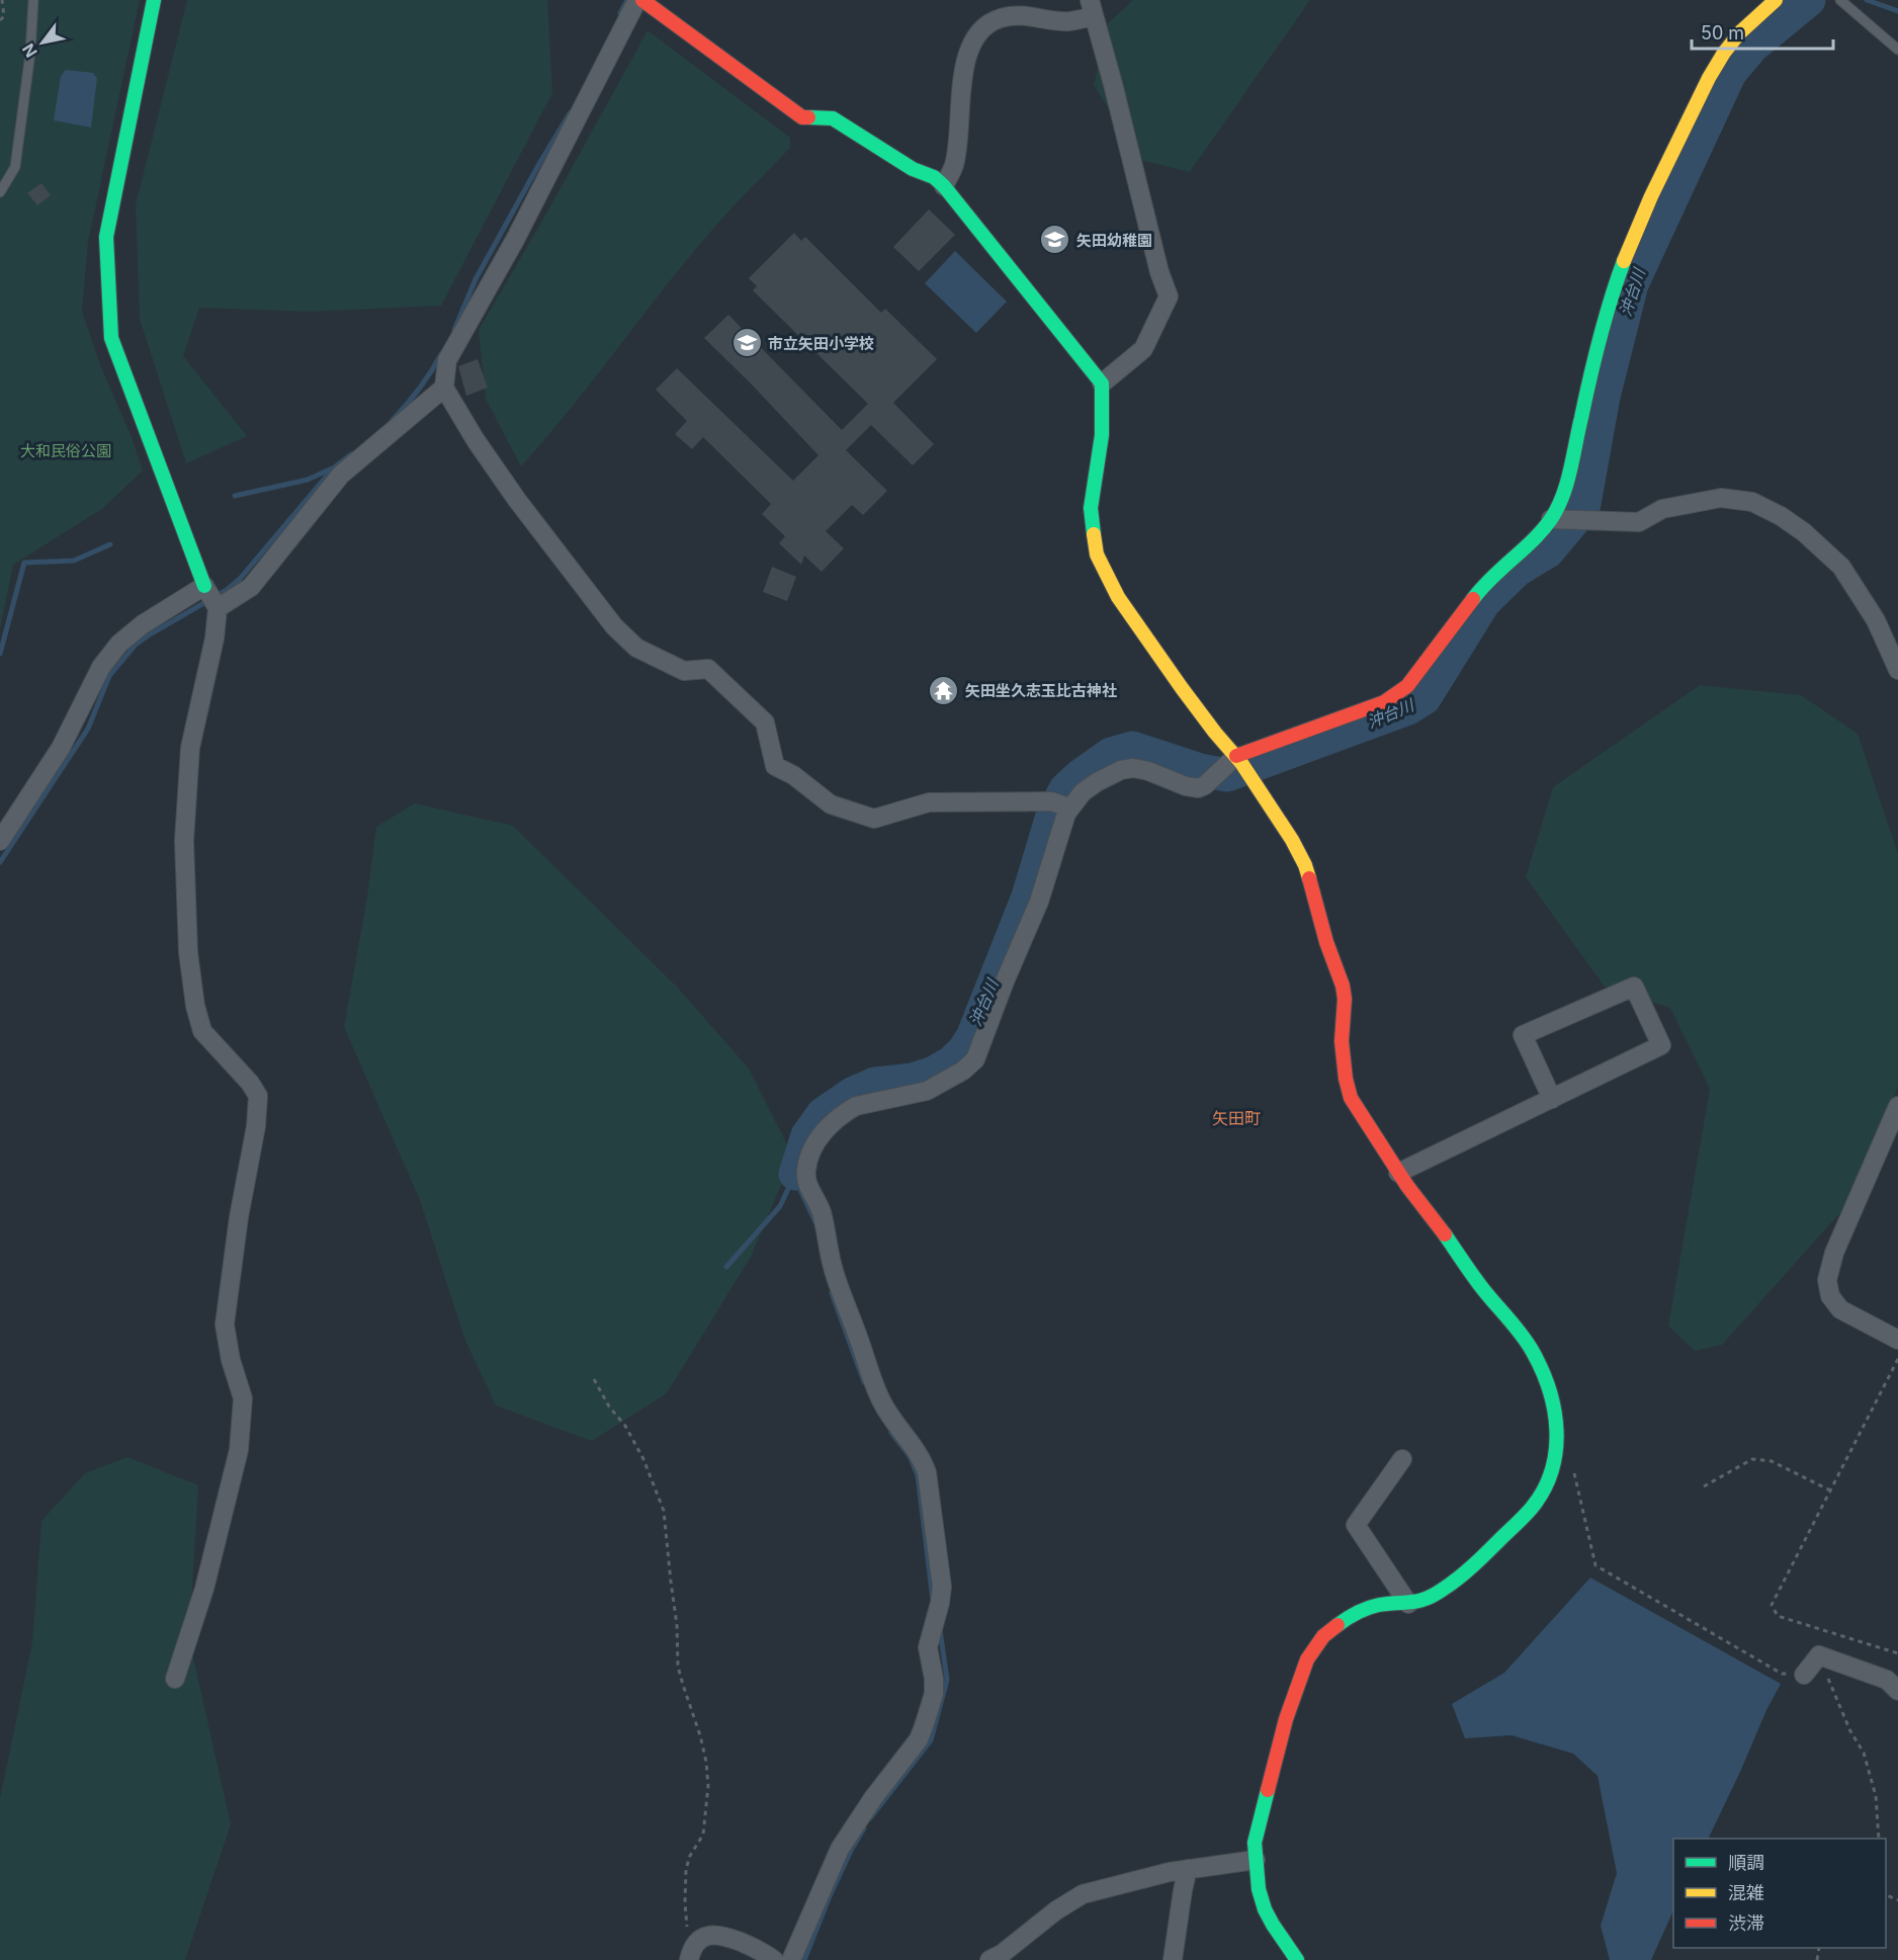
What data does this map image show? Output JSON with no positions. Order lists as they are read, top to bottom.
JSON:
{
  "districts": ["矢田町"],
  "water": ["沖台川"],
  "parks": ["大和民俗公園"],
  "places": {
    "school or university": ["矢田幼稚園", "市立矢田小学校"],
    "temple": ["矢田坐久志玉比古神社"]
  },
  "legend": ["順調", "混雑", "渋滞"],
  "scale_bar": "50 m",
  "north": "bottom left"
}
